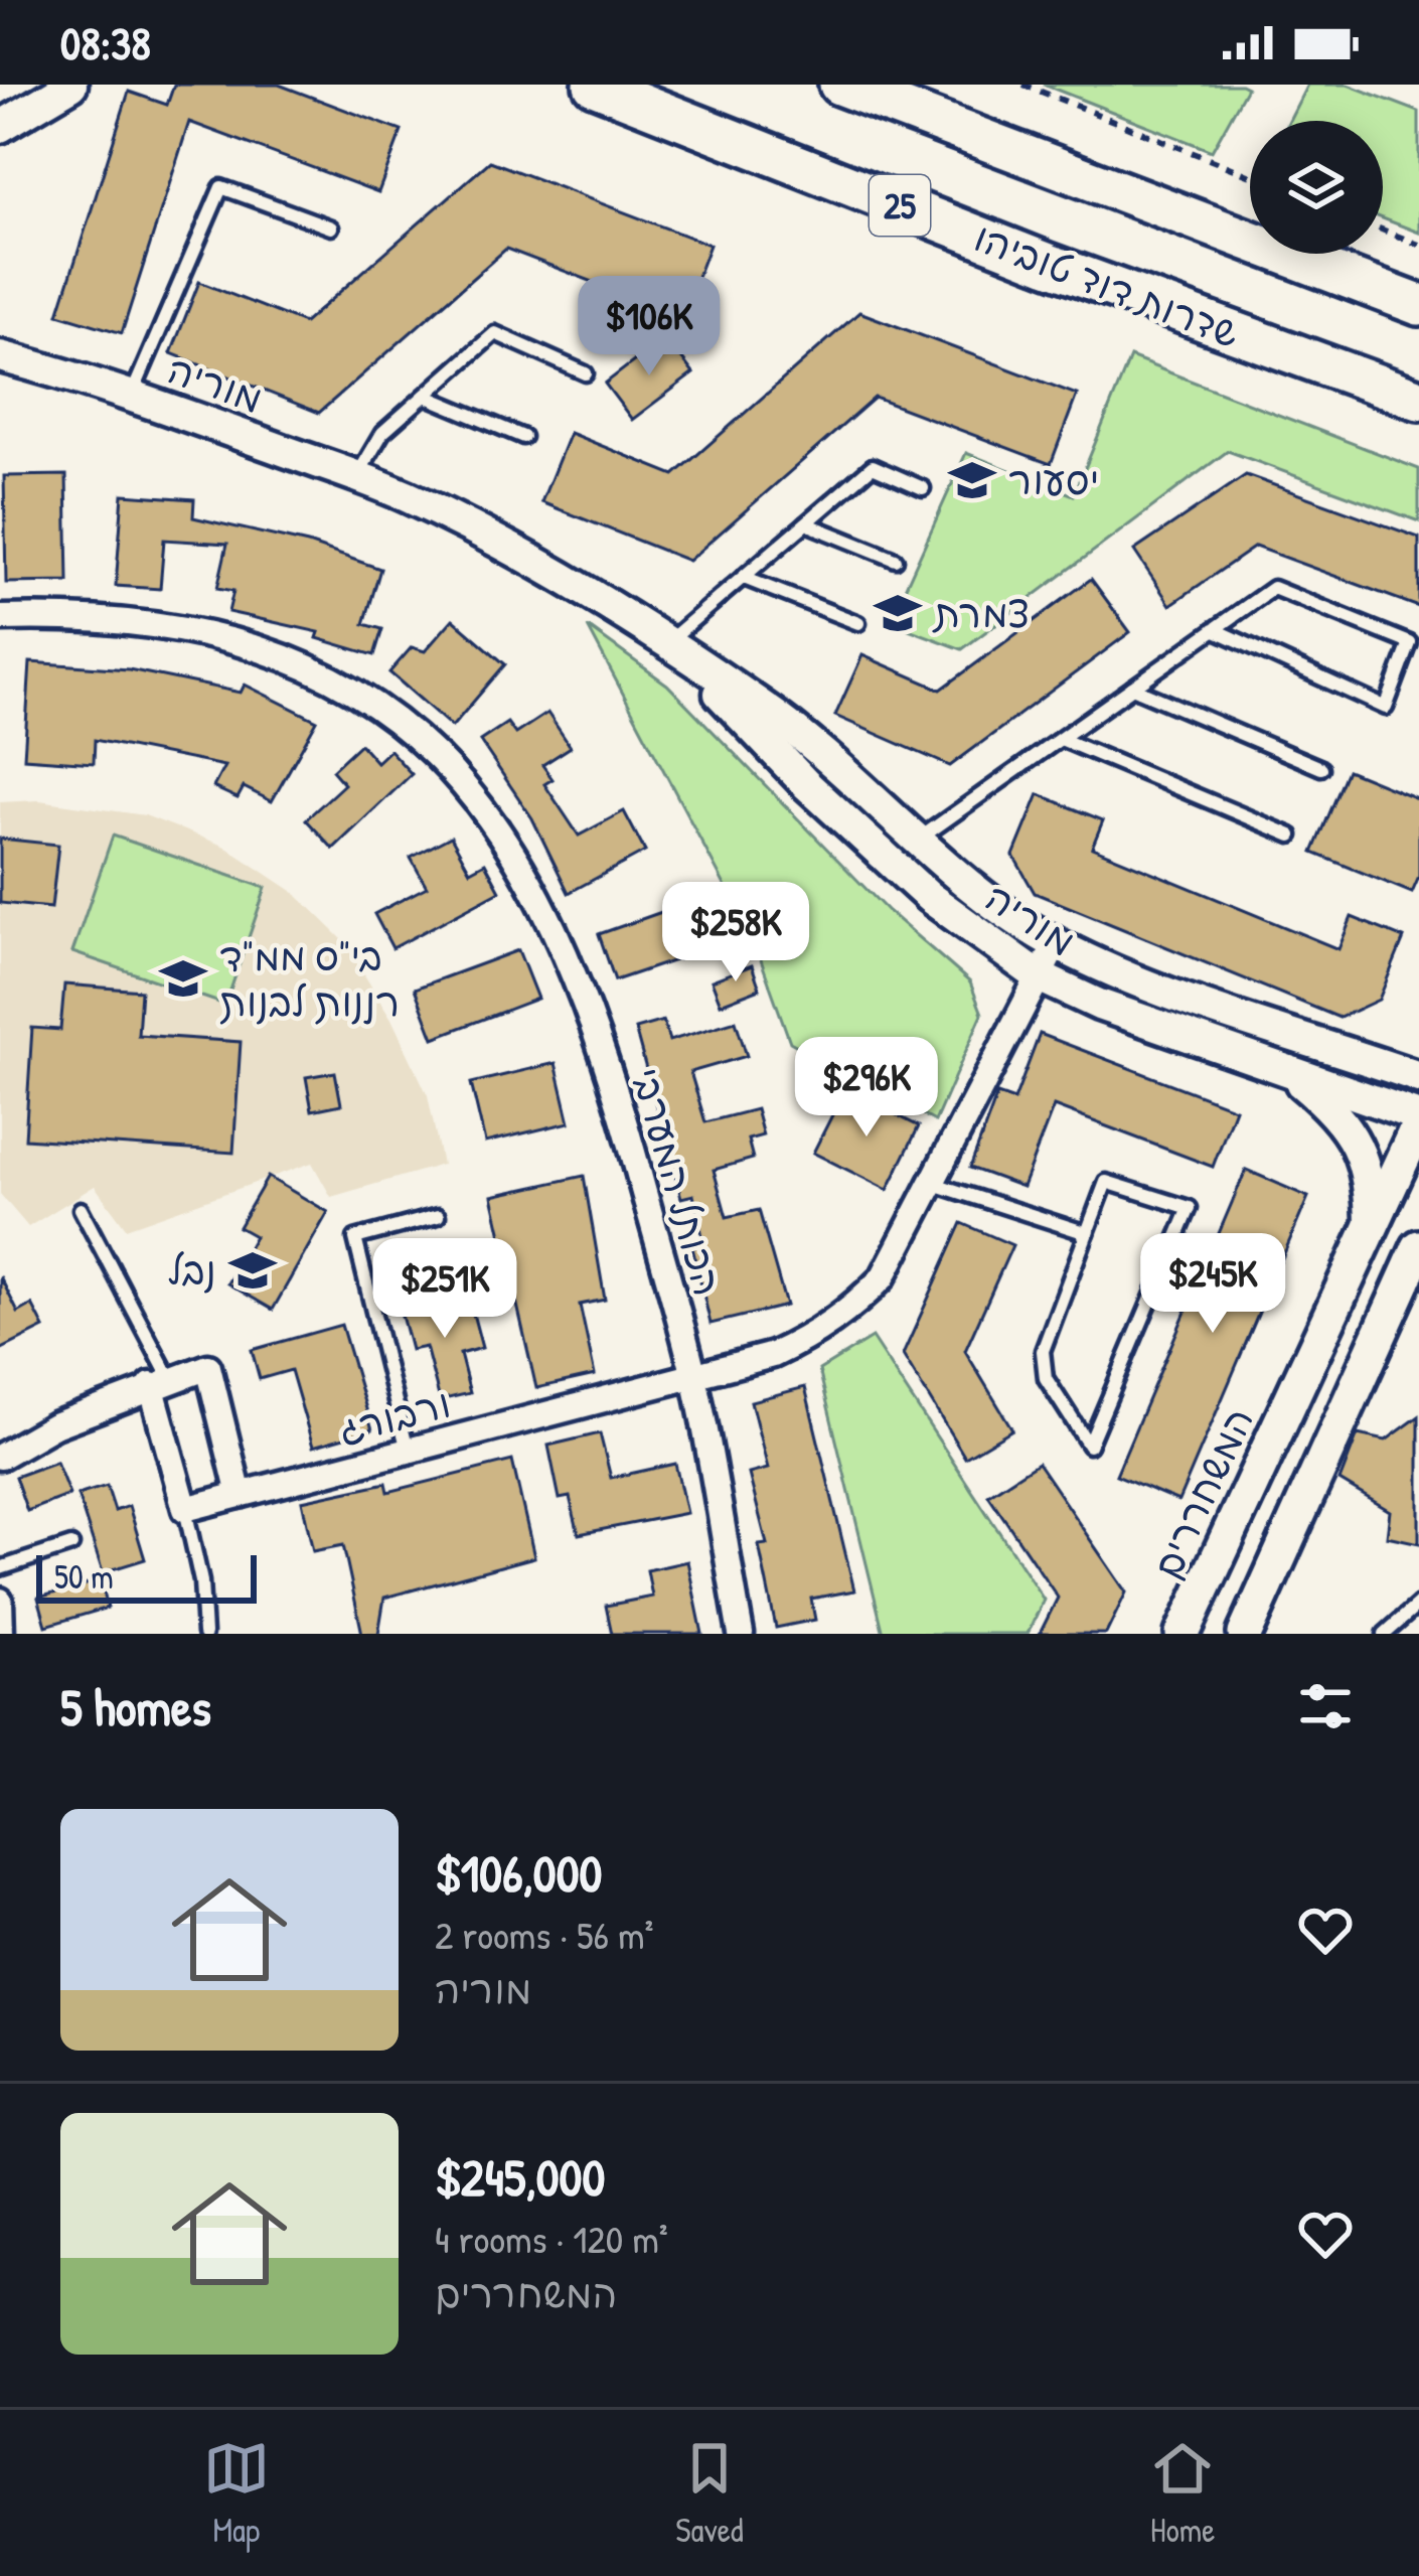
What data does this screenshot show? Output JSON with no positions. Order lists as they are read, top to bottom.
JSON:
{
  "streets": {
    "highway": ["25", "שדרות דוד טוביהו"],
    "main road": ["המשחררים"],
    "street": ["מוריה", "הכותל המערבי", "ורבורג"]
  },
  "crossings": [
    ["מוריה", "ורבורג"],
    ["מוריה", "המשחררים"],
    ["הכותל המערבי", "ורבורג"]
  ],
  "places": {
    "school or university": [
      "יסעור",
      "צמרת",
      "בי\"ס ממ\"ד רננות לבנות",
      "נבל"
    ]
  },
  "scale_bar": "50 m",
  "page": {
    "status": "08:38",
    "price": [
      "$106K",
      "$258K",
      "$296K",
      "$245K",
      "$251K"
    ],
    "scale": "50 m",
    "heading": "5 homes",
    "list": [
      {
        "name": "$106,000",
        "note": "2 rooms · 56 m² · מוריה"
      },
      {
        "name": "$245,000",
        "note": "4 rooms · 120 m² · המשחררים"
      }
    ],
    "tabs": ["Map", "Saved", "Home"]
  }
}
